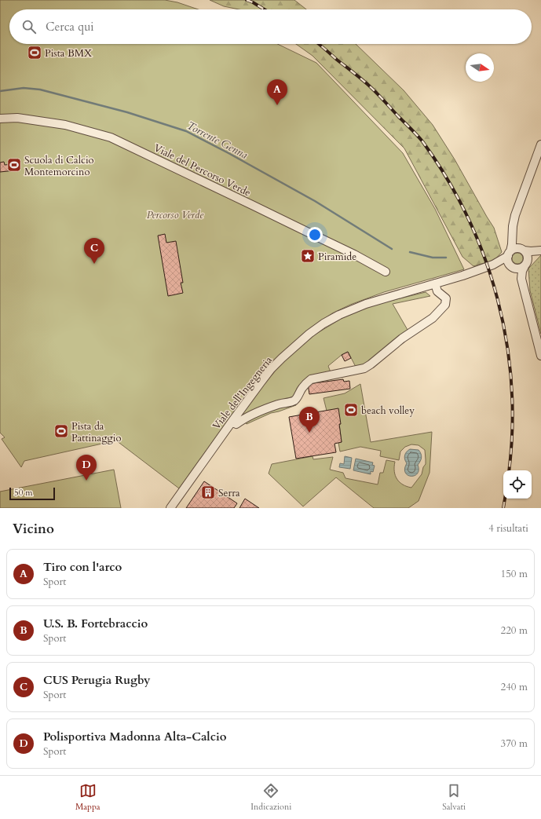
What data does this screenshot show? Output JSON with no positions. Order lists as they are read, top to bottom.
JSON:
{
  "streets": {
    "street": ["Viale del Percorso Verde", "Viale dell'Ingegneria"]
  },
  "water": ["Torrente Genna"],
  "parks": ["Percorso Verde"],
  "places": {
    "sports": [
      "Pista BMX",
      "Scuola di Calcio Montemorcino",
      "beach volley",
      "Pista da Pattinaggio"
    ],
    "place": ["Piramide"],
    "building": ["Serra"]
  },
  "scale_bar": "50 m",
  "north": "right",
  "page": {
    "search": "Cerca qui",
    "pins": [
      "A",
      "C",
      "B",
      "D"
    ],
    "scale": "50 m",
    "heading": ["Vicino", "4 risultati"],
    "list": [
      {
        "mark": "A",
        "name": "Tiro con l'arco",
        "note": "Sport",
        "value": "150 m"
      },
      {
        "mark": "B",
        "name": "U.S. B. Fortebraccio",
        "note": "Sport",
        "value": "220 m"
      },
      {
        "mark": "C",
        "name": "CUS Perugia Rugby",
        "note": "Sport",
        "value": "240 m"
      },
      {
        "mark": "D",
        "name": "Polisportiva Madonna Alta-Calcio",
        "note": "Sport",
        "value": "370 m"
      }
    ],
    "nav": ["Mappa", "Indicazioni", "Salvati"]
  }
}
